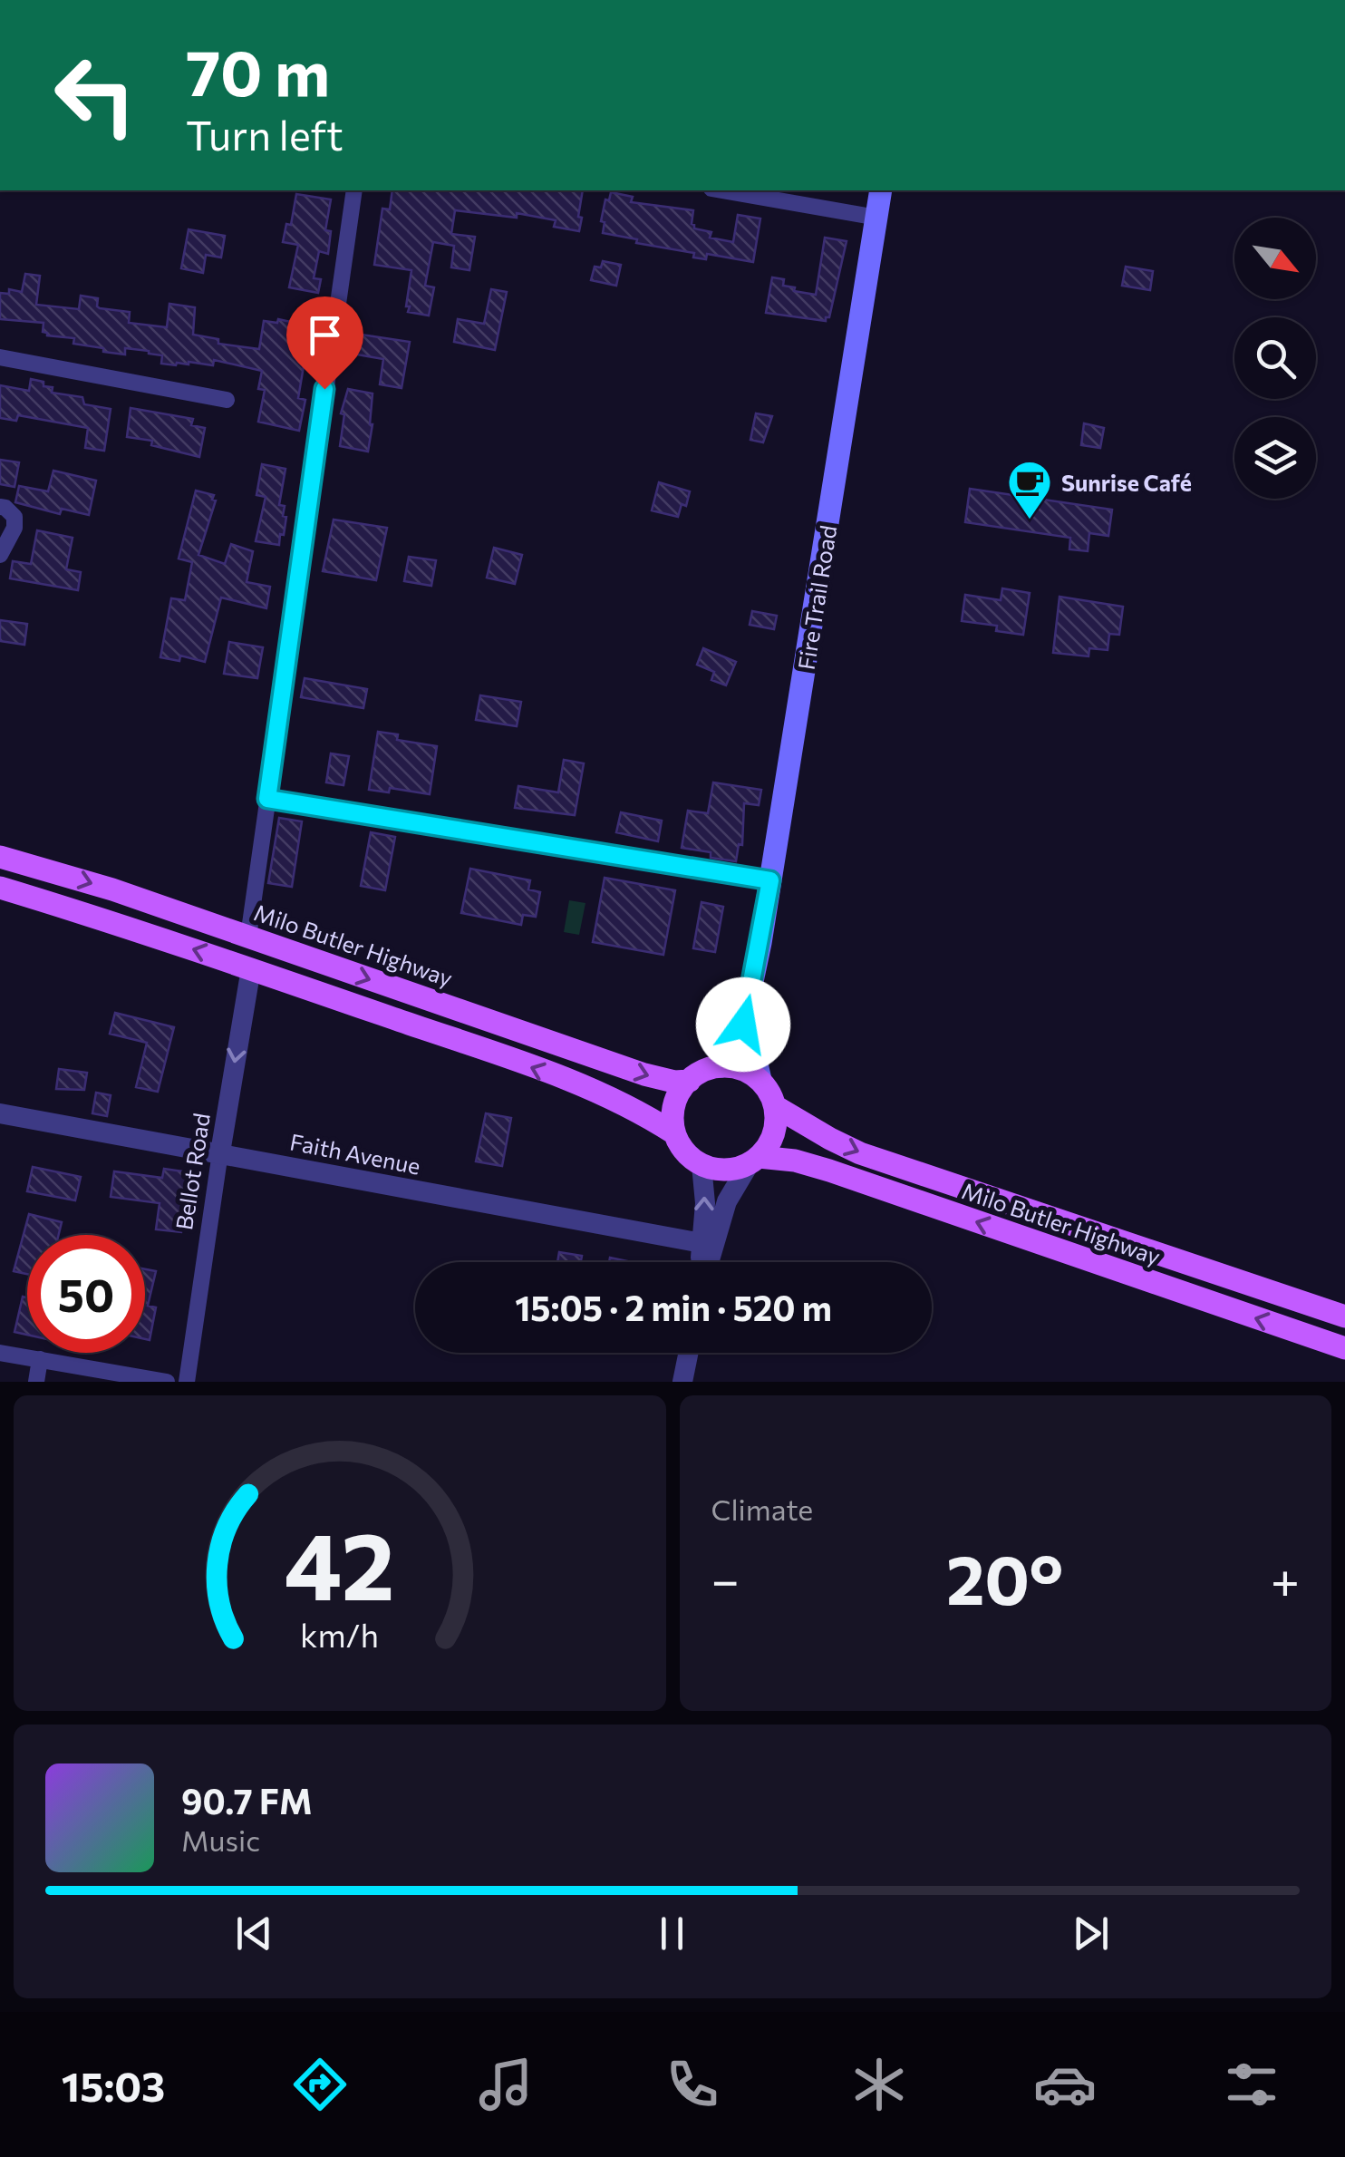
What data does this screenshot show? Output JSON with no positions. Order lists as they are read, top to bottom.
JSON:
{
  "streets": {
    "main road": ["Fire Trail Road", "Milo Butler Highway"],
    "street": ["Faith Avenue", "Bellot Road"]
  },
  "crossings": [
    ["Fire Trail Road", "Milo Butler Highway"],
    ["Faith Avenue", "Bellot Road"]
  ],
  "one_way": ["Bellot Road"],
  "places": {
    "cafe": ["Sunrise Café"]
  },
  "north": "bottom right",
  "page": {
    "turn": ["70 m", "Turn left"],
    "limit": "50",
    "trip": "15:05 · 2 min · 520 m",
    "tile": "Climate",
    "heat": ["−", "20°", "+"],
    "song": ["90.7 FM", "Music"],
    "tabs": "15:03",
    "gauge": ["42", "km/h"]
  }
}
